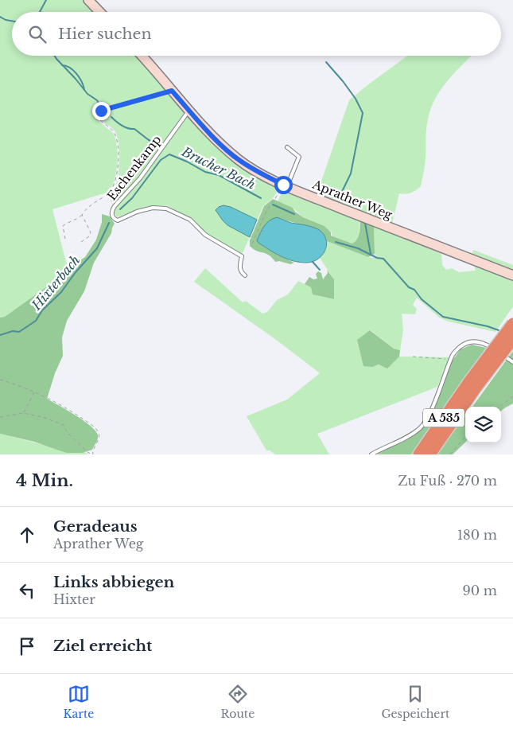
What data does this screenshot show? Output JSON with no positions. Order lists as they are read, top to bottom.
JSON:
{
  "streets": {
    "highway": ["A 535"],
    "street": ["Aprather Weg"],
    "lane": ["Eschenkamp"]
  },
  "crossings": [
    ["Eschenkamp", "Aprather Weg"]
  ],
  "water": ["Brucher Bach", "Hixterbach"],
  "page": {
    "search": "Hier suchen",
    "heading": ["4 Min.", "Zu Fuß · 270 m"],
    "list": [
      ["Geradeaus", "Aprather Weg", "180 m"],
      ["Links abbiegen", "Hixter", "90 m"],
      "Ziel erreicht"
    ],
    "nav": ["Karte", "Route", "Gespeichert"]
  }
}
